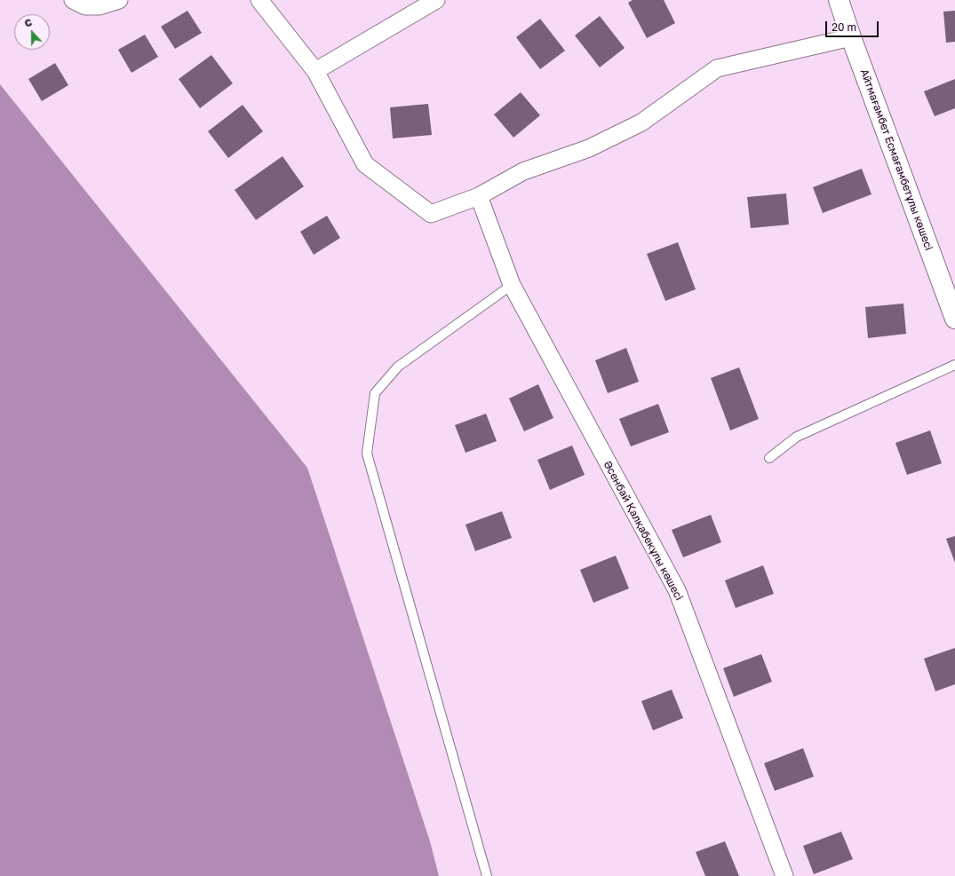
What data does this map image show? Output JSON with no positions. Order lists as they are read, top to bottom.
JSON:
{
  "streets": {
    "street": ["Айтмағамбет Есмағамбетұлы көшесі", "Әсенбай Қалқабекұлы көшесі"]
  },
  "scale_bar": "20 m",
  "north": "top"
}
